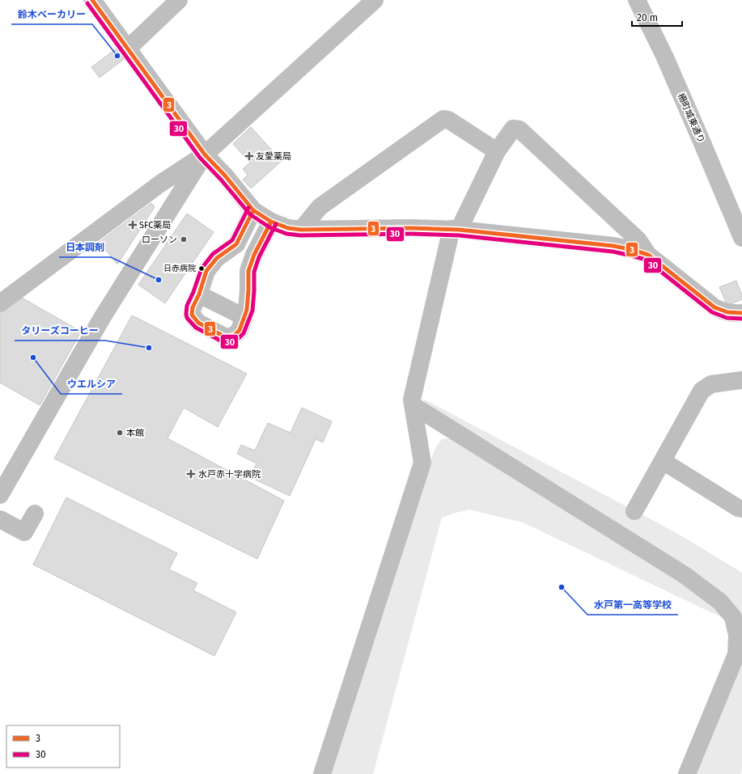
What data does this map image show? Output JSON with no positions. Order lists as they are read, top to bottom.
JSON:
{
  "streets": {
    "street": ["柵町城東通り"]
  },
  "places": {
    "other": [
      "鈴木ベーカリー",
      "ローソン",
      "日赤病院",
      "日本調剤",
      "タリーズコーヒー",
      "ウエルシア",
      "本館",
      "水戸第一高等学校"
    ],
    "health": ["友愛薬局", "SFC薬局", "水戸赤十字病院"]
  },
  "lines": ["transit line 3", "transit line 30"],
  "legend": ["3", "30"],
  "scale_bar": "20 m"
}
